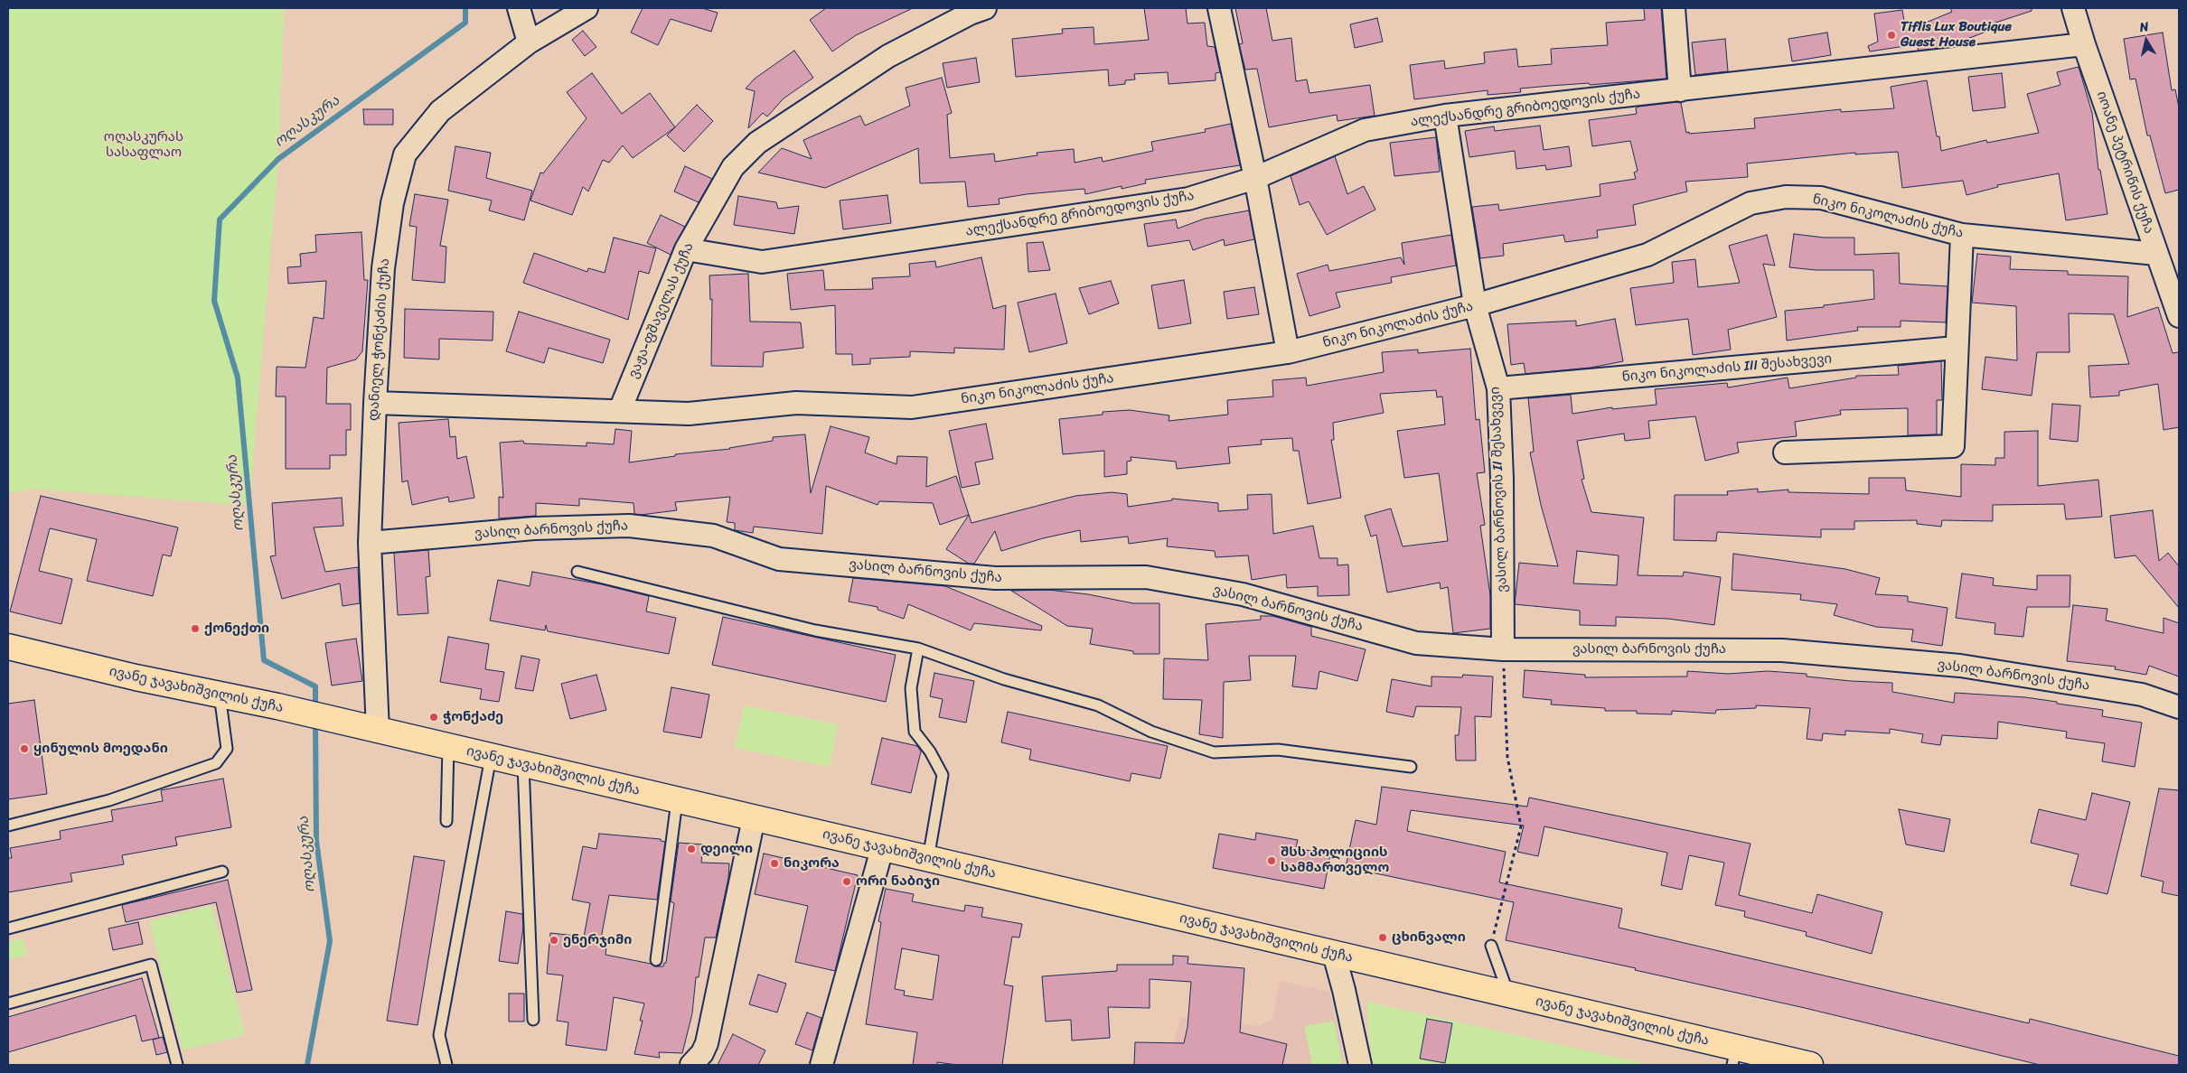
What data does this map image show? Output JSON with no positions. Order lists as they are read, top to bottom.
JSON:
{
  "streets": {
    "main road": ["ივანე ჯავახიშვილის ქუჩა"],
    "street": [
      "ალექსანდრე გრიბოედოვის ქუჩა",
      "იოანე პეტრიწის ქუჩა",
      "ნიკო ნიკოლაძის ქუჩა",
      "ვაჟა-ფშაველას ქუჩა",
      "დანიელ ჭონქაძის ქუჩა",
      "ნიკო ნიკოლაძის III შესახვევი",
      "ვასილ ბარნოვის II შესახვევი",
      "ვასილ ბარნოვის ქუჩა"
    ]
  },
  "crossings": [
    ["ალექსანდრე გრიბოედოვის ქუჩა", "იოანე პეტრიწის ქუჩა"],
    ["ალექსანდრე გრიბოედოვის ქუჩა", "ვაჟა-ფშაველას ქუჩა"],
    ["ალექსანდრე გრიბოედოვის ქუჩა", "ვასილ ბარნოვის II შესახვევი"],
    ["იოანე პეტრიწის ქუჩა", "ნიკო ნიკოლაძის ქუჩა"],
    ["ნიკო ნიკოლაძის ქუჩა", "ვაჟა-ფშაველას ქუჩა"],
    ["ნიკო ნიკოლაძის ქუჩა", "ვასილ ბარნოვის II შესახვევი"],
    ["დანიელ ჭონქაძის ქუჩა", "ვასილ ბარნოვის ქუჩა"],
    ["დანიელ ჭონქაძის ქუჩა", "ივანე ჯავახიშვილის ქუჩა"],
    ["ნიკო ნიკოლაძის III შესახვევი", "ვასილ ბარნოვის II შესახვევი"],
    ["ვასილ ბარნოვის II შესახვევი", "ვასილ ბარნოვის ქუჩა"]
  ],
  "water": ["ოღასკურა"],
  "parks": ["ოღასკურას სასაფლაო"],
  "places": [
    "Tiflis Lux Boutique Guest House",
    "ქონექთი",
    "ჭონქაძე",
    "ყინულის მოედანი",
    "დეილი",
    "შსს პოლიციის სამმართველო",
    "ნიკორა",
    "ორი ნაბიჯი",
    "ცხინვალი",
    "ენერჯიმი"
  ],
  "north": "top"
}
